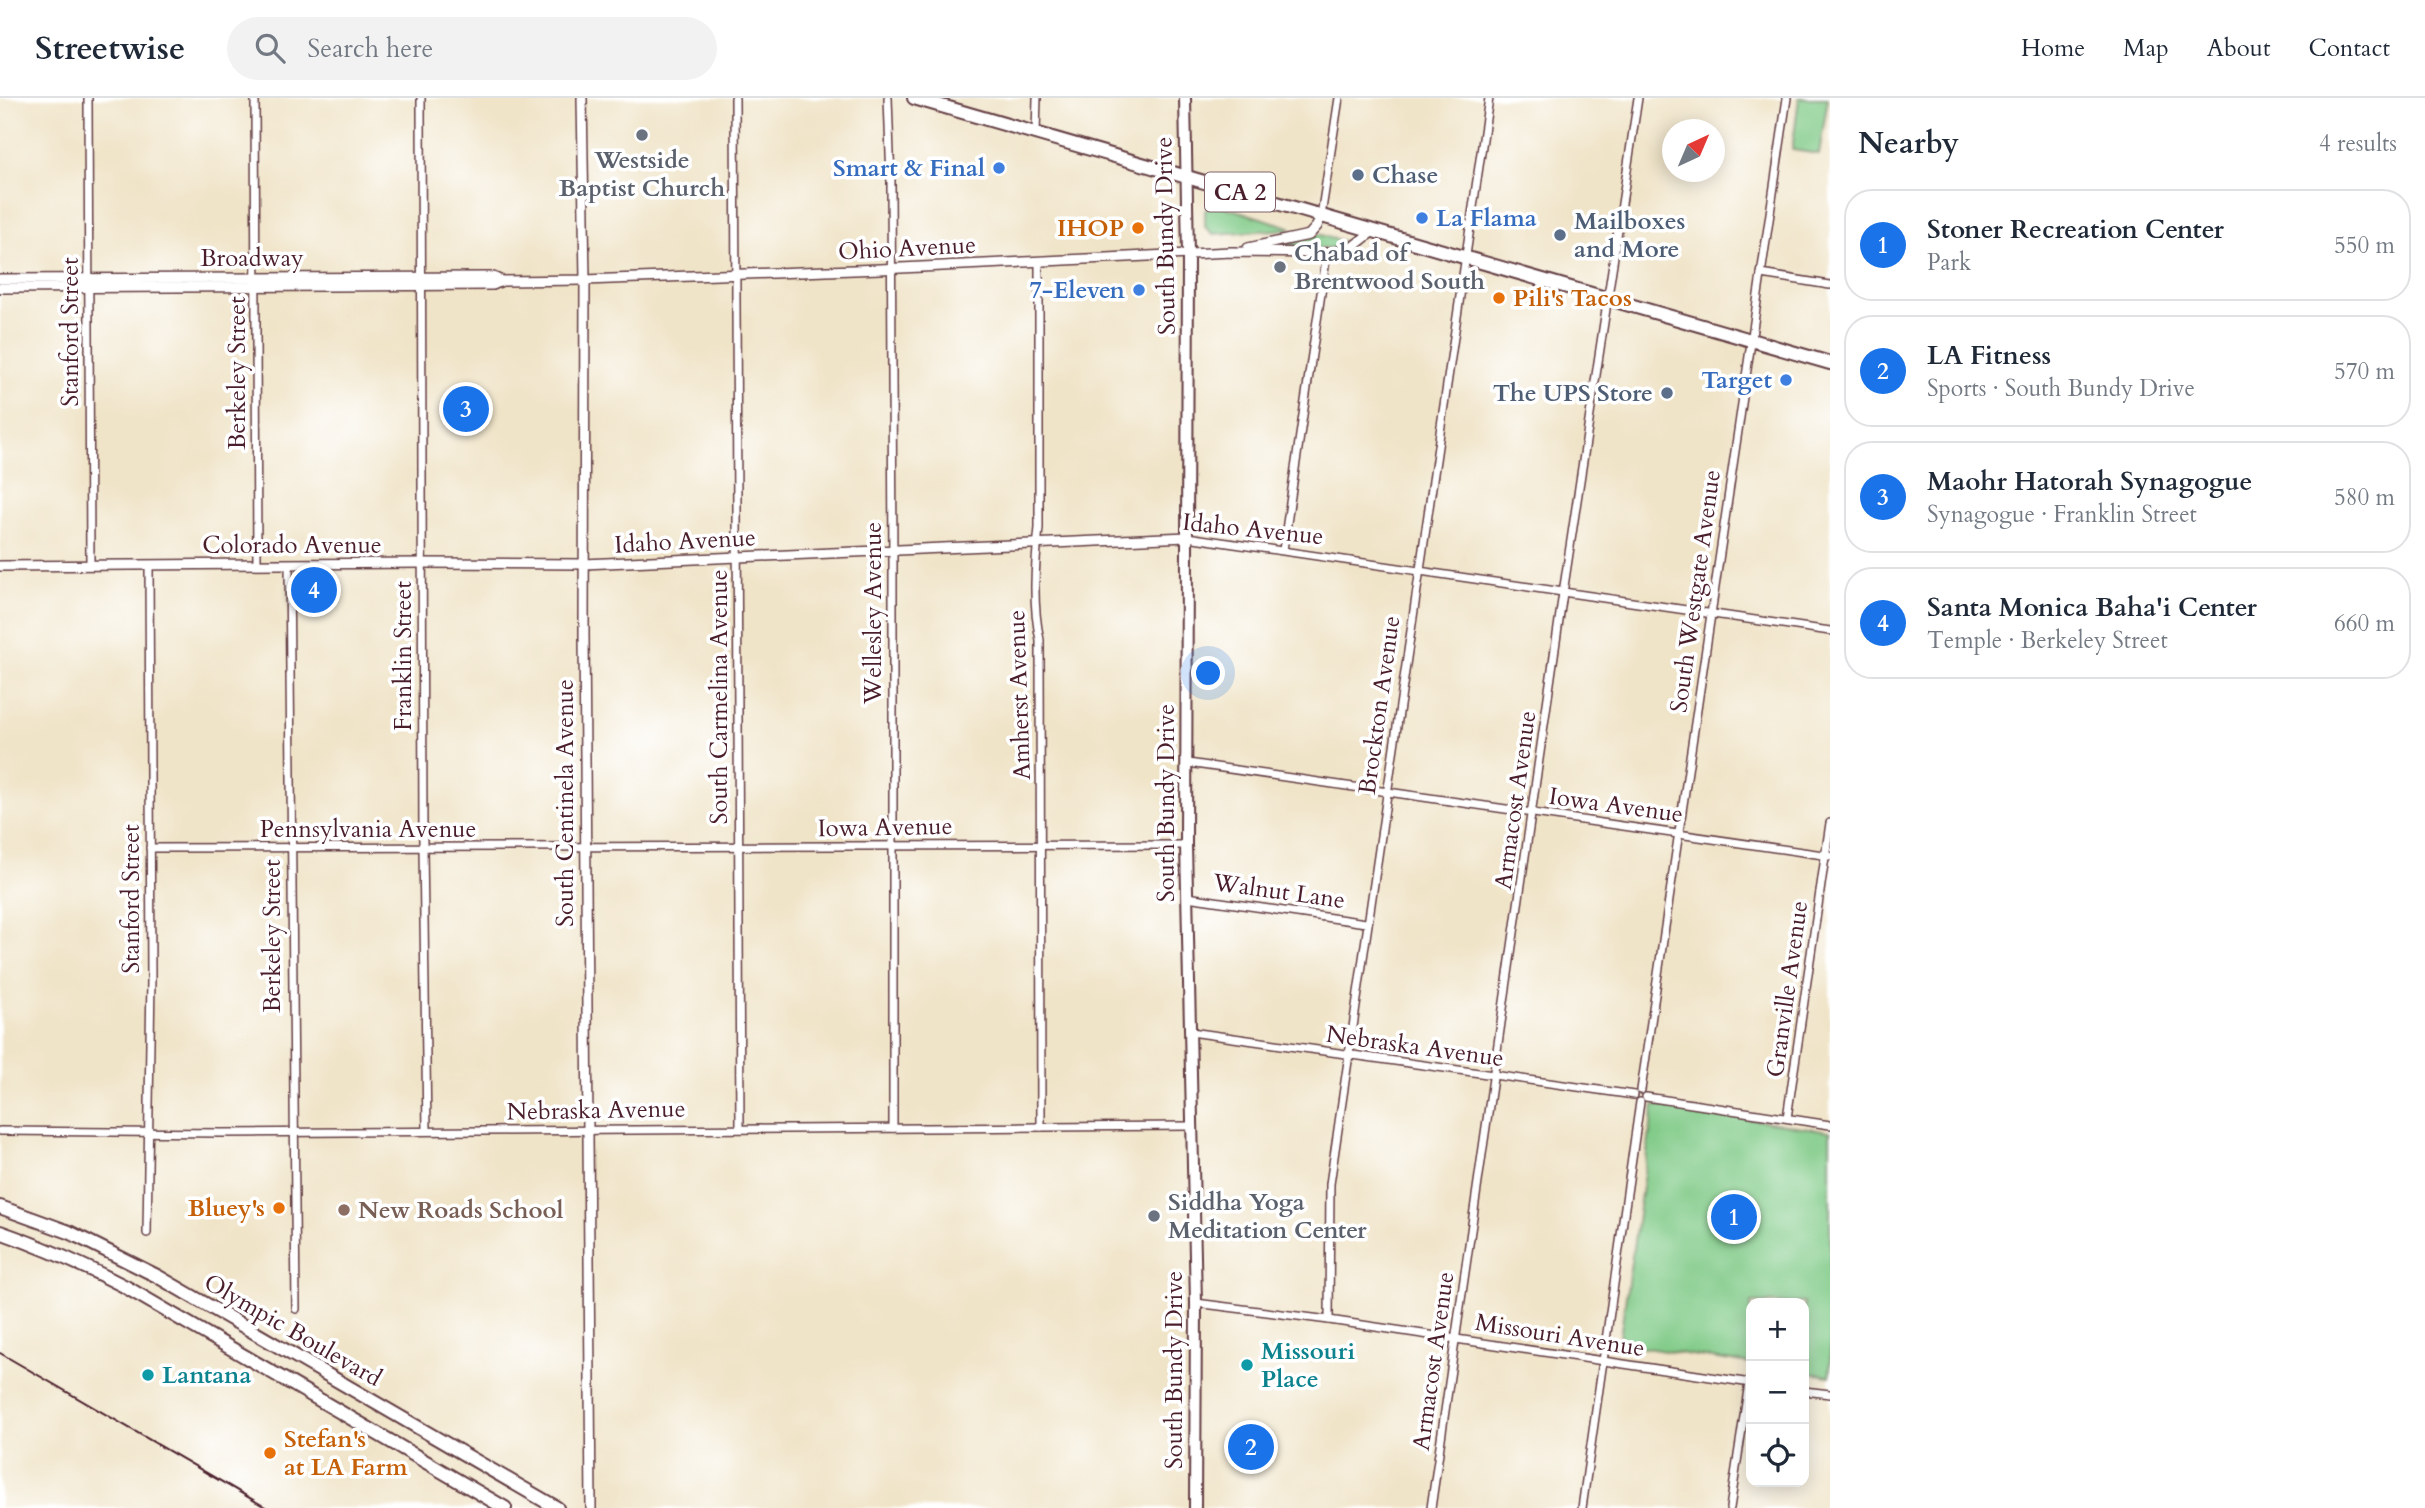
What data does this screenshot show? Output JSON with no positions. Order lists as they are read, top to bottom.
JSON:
{
  "streets": {
    "main road": ["CA 2", "South Bundy Drive", "Olympic Boulevard"],
    "street": [
      "Ohio Avenue",
      "Broadway",
      "Stanford Street",
      "Berkeley Street",
      "Idaho Avenue",
      "Colorado Avenue",
      "South Westgate Avenue",
      "Wellesley Avenue",
      "Franklin Street",
      "Amherst Avenue",
      "South Carmelina Avenue",
      "Brockton Avenue",
      "Armacost Avenue",
      "South Centinela Avenue",
      "Iowa Avenue",
      "Pennsylvania Avenue",
      "Walnut Lane",
      "Granville Avenue",
      "Nebraska Avenue",
      "Missouri Avenue"
    ]
  },
  "crossings": [
    ["CA 2", "South Bundy Drive"],
    ["CA 2", "Ohio Avenue"],
    ["CA 2", "South Westgate Avenue"],
    ["CA 2", "Brockton Avenue"],
    ["CA 2", "Armacost Avenue"],
    ["South Bundy Drive", "Ohio Avenue"],
    ["South Bundy Drive", "Idaho Avenue"],
    ["South Bundy Drive", "Iowa Avenue"],
    ["South Bundy Drive", "Walnut Lane"],
    ["South Bundy Drive", "Nebraska Avenue"],
    ["South Bundy Drive", "Missouri Avenue"],
    ["Ohio Avenue", "Broadway"],
    ["Ohio Avenue", "Wellesley Avenue"],
    ["Ohio Avenue", "Amherst Avenue"],
    ["Ohio Avenue", "South Carmelina Avenue"],
    ["Ohio Avenue", "South Centinela Avenue"],
    ["Broadway", "Stanford Street"],
    ["Broadway", "Berkeley Street"],
    ["Broadway", "Franklin Street"],
    ["Broadway", "South Centinela Avenue"],
    ["Stanford Street", "Colorado Avenue"],
    ["Stanford Street", "Pennsylvania Avenue"],
    ["Stanford Street", "Nebraska Avenue"],
    ["Berkeley Street", "Colorado Avenue"],
    ["Berkeley Street", "Pennsylvania Avenue"],
    ["Berkeley Street", "Nebraska Avenue"],
    ["Idaho Avenue", "Colorado Avenue"],
    ["Idaho Avenue", "South Westgate Avenue"],
    ["Idaho Avenue", "Wellesley Avenue"],
    ["Idaho Avenue", "Amherst Avenue"],
    ["Idaho Avenue", "South Carmelina Avenue"],
    ["Idaho Avenue", "Brockton Avenue"],
    ["Idaho Avenue", "Armacost Avenue"],
    ["Idaho Avenue", "South Centinela Avenue"],
    ["Colorado Avenue", "Franklin Street"],
    ["Colorado Avenue", "South Centinela Avenue"],
    ["South Westgate Avenue", "Iowa Avenue"],
    ["South Westgate Avenue", "Nebraska Avenue"],
    ["South Westgate Avenue", "Missouri Avenue"],
    ["Wellesley Avenue", "Iowa Avenue"],
    ["Wellesley Avenue", "Nebraska Avenue"],
    ["Franklin Street", "Pennsylvania Avenue"],
    ["Franklin Street", "Nebraska Avenue"],
    ["Amherst Avenue", "Iowa Avenue"],
    ["Amherst Avenue", "Nebraska Avenue"],
    ["South Carmelina Avenue", "Iowa Avenue"],
    ["South Carmelina Avenue", "Nebraska Avenue"],
    ["Brockton Avenue", "Iowa Avenue"],
    ["Brockton Avenue", "Walnut Lane"],
    ["Brockton Avenue", "Nebraska Avenue"],
    ["Brockton Avenue", "Missouri Avenue"],
    ["Armacost Avenue", "Iowa Avenue"],
    ["Armacost Avenue", "Nebraska Avenue"],
    ["Armacost Avenue", "Missouri Avenue"],
    ["South Centinela Avenue", "Iowa Avenue"],
    ["South Centinela Avenue", "Pennsylvania Avenue"],
    ["South Centinela Avenue", "Nebraska Avenue"],
    ["Iowa Avenue", "Pennsylvania Avenue"],
    ["Iowa Avenue", "Granville Avenue"],
    ["Granville Avenue", "Nebraska Avenue"]
  ],
  "places": [
    "Westside Baptist Church",
    "Smart & Final",
    "Chase",
    "La Flama",
    "IHOP",
    "Mailboxes and More",
    "Chabad of Brentwood South",
    "7-Eleven",
    "Pili's Tacos",
    "Target",
    "The UPS Store",
    "Bluey's",
    "New Roads School",
    "Siddha Yoga Meditation Center",
    "Missouri Place",
    "Lantana",
    "Stefan's at LA Farm"
  ],
  "north": "top right",
  "page": {
    "header": "Streetwise",
    "search": "Search here",
    "nav": [
      "Home",
      "Map",
      "About",
      "Contact"
    ],
    "heading": ["Nearby", "4 results"],
    "list": [
      {
        "mark": "1",
        "name": "Stoner Recreation Center",
        "note": "Park",
        "value": "550 m"
      },
      {
        "mark": "2",
        "name": "LA Fitness",
        "note": "Sports · South Bundy Drive",
        "value": "570 m"
      },
      {
        "mark": "3",
        "name": "Maohr Hatorah Synagogue",
        "note": "Synagogue · Franklin Street",
        "value": "580 m"
      },
      {
        "mark": "4",
        "name": "Santa Monica Baha'i Center",
        "note": "Temple · Berkeley Street",
        "value": "660 m"
      }
    ],
    "pins": [
      "3",
      "4",
      "1",
      "2"
    ],
    "map_buttons": ["+", "−"]
  }
}
